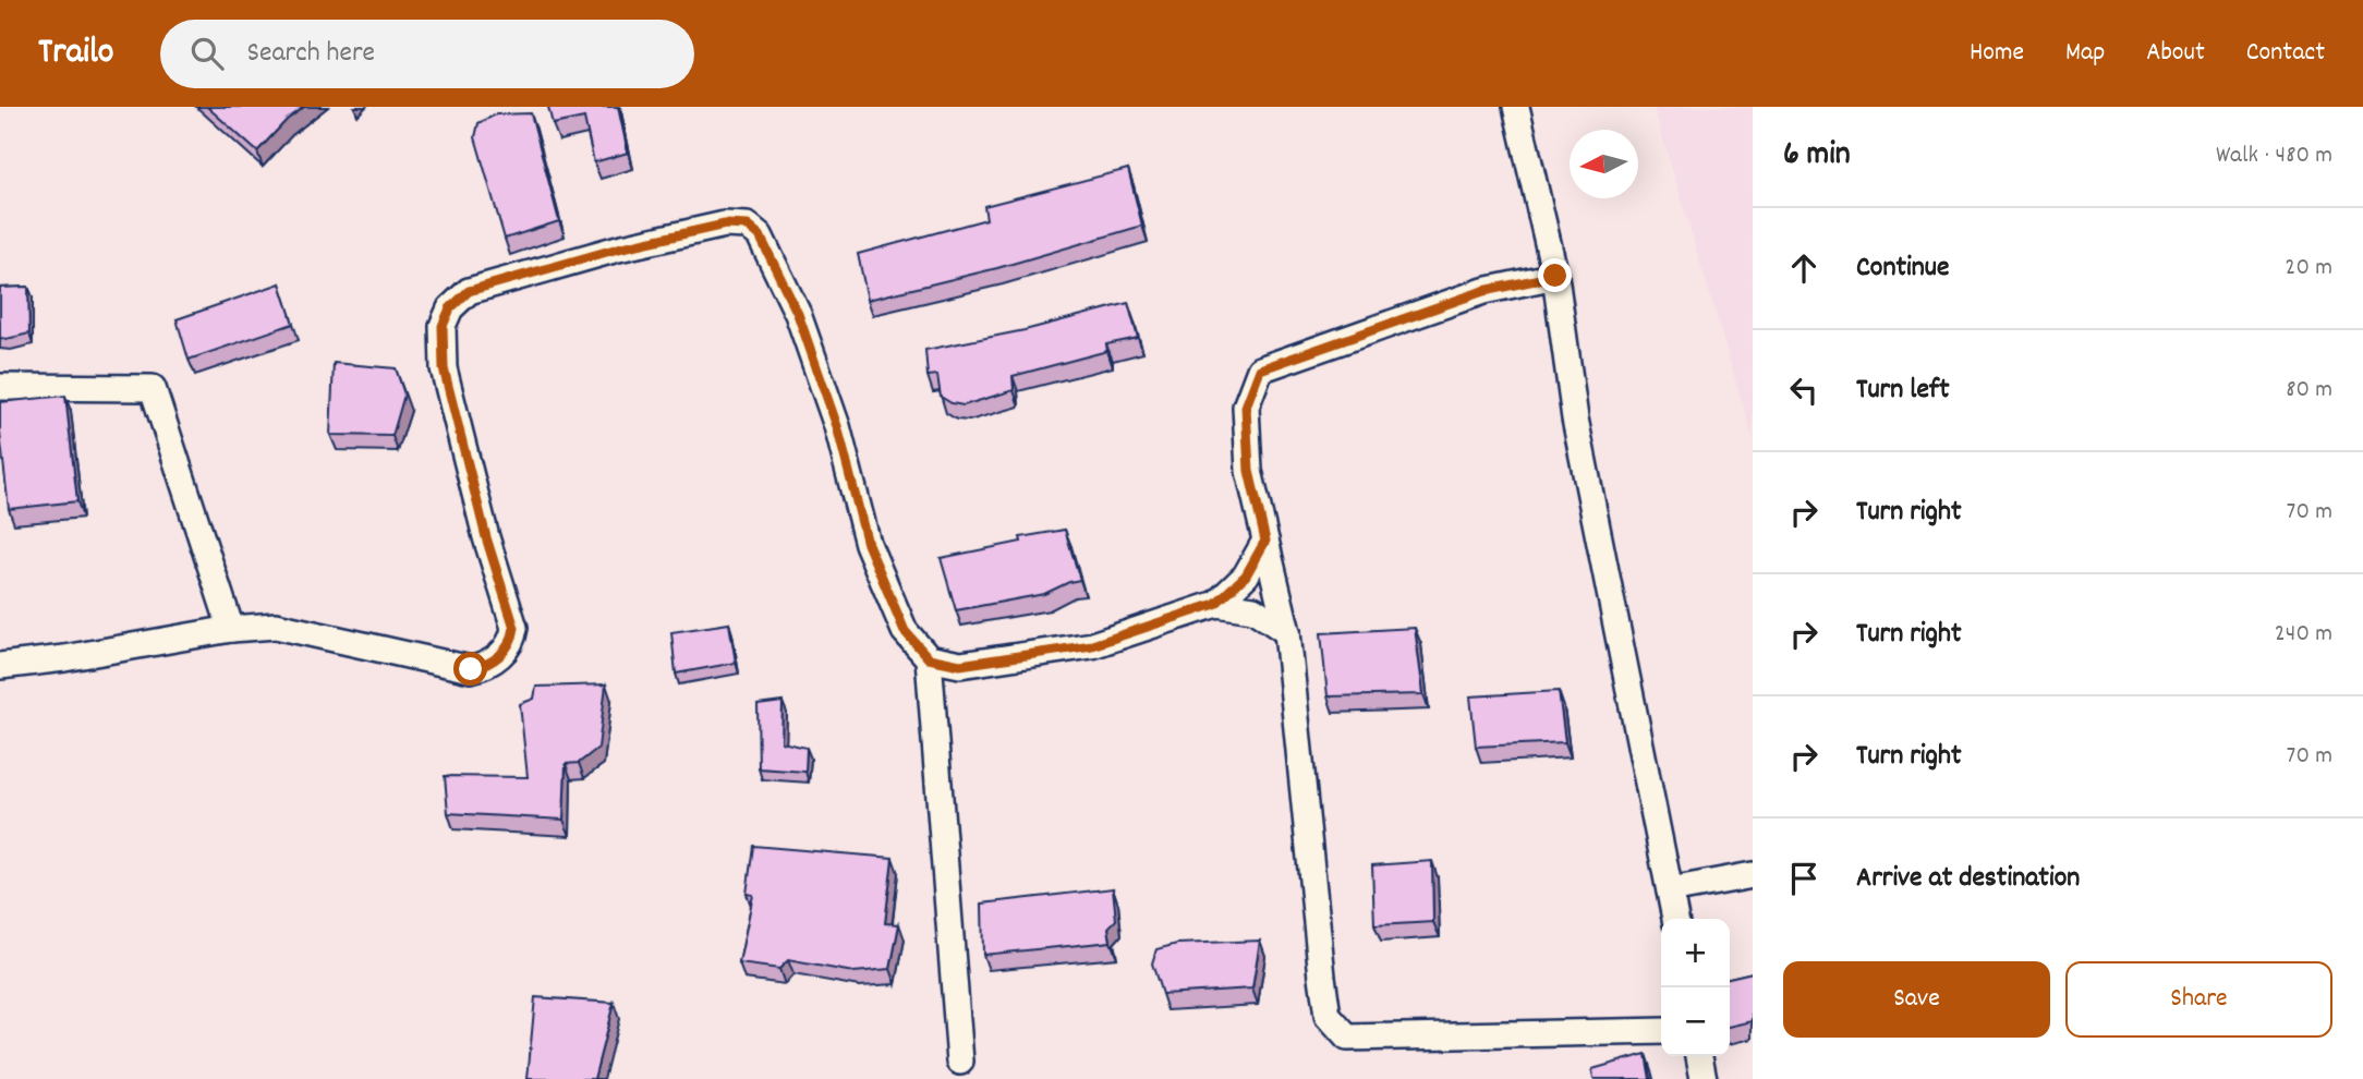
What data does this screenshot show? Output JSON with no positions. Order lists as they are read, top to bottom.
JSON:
{
  "north": "left",
  "page": {
    "header": "Trailo",
    "search": "Search here",
    "nav": [
      "Home",
      "Map",
      "About",
      "Contact"
    ],
    "heading": ["6 min", "Walk · 480 m"],
    "list": [
      ["Continue", "20 m"],
      ["Turn left", "80 m"],
      ["Turn right", "70 m"],
      ["Turn right", "240 m"],
      ["Turn right", "70 m"],
      "Arrive at destination"
    ],
    "map_buttons": ["+", "−"],
    "buttons": ["Save", "Share"]
  }
}
